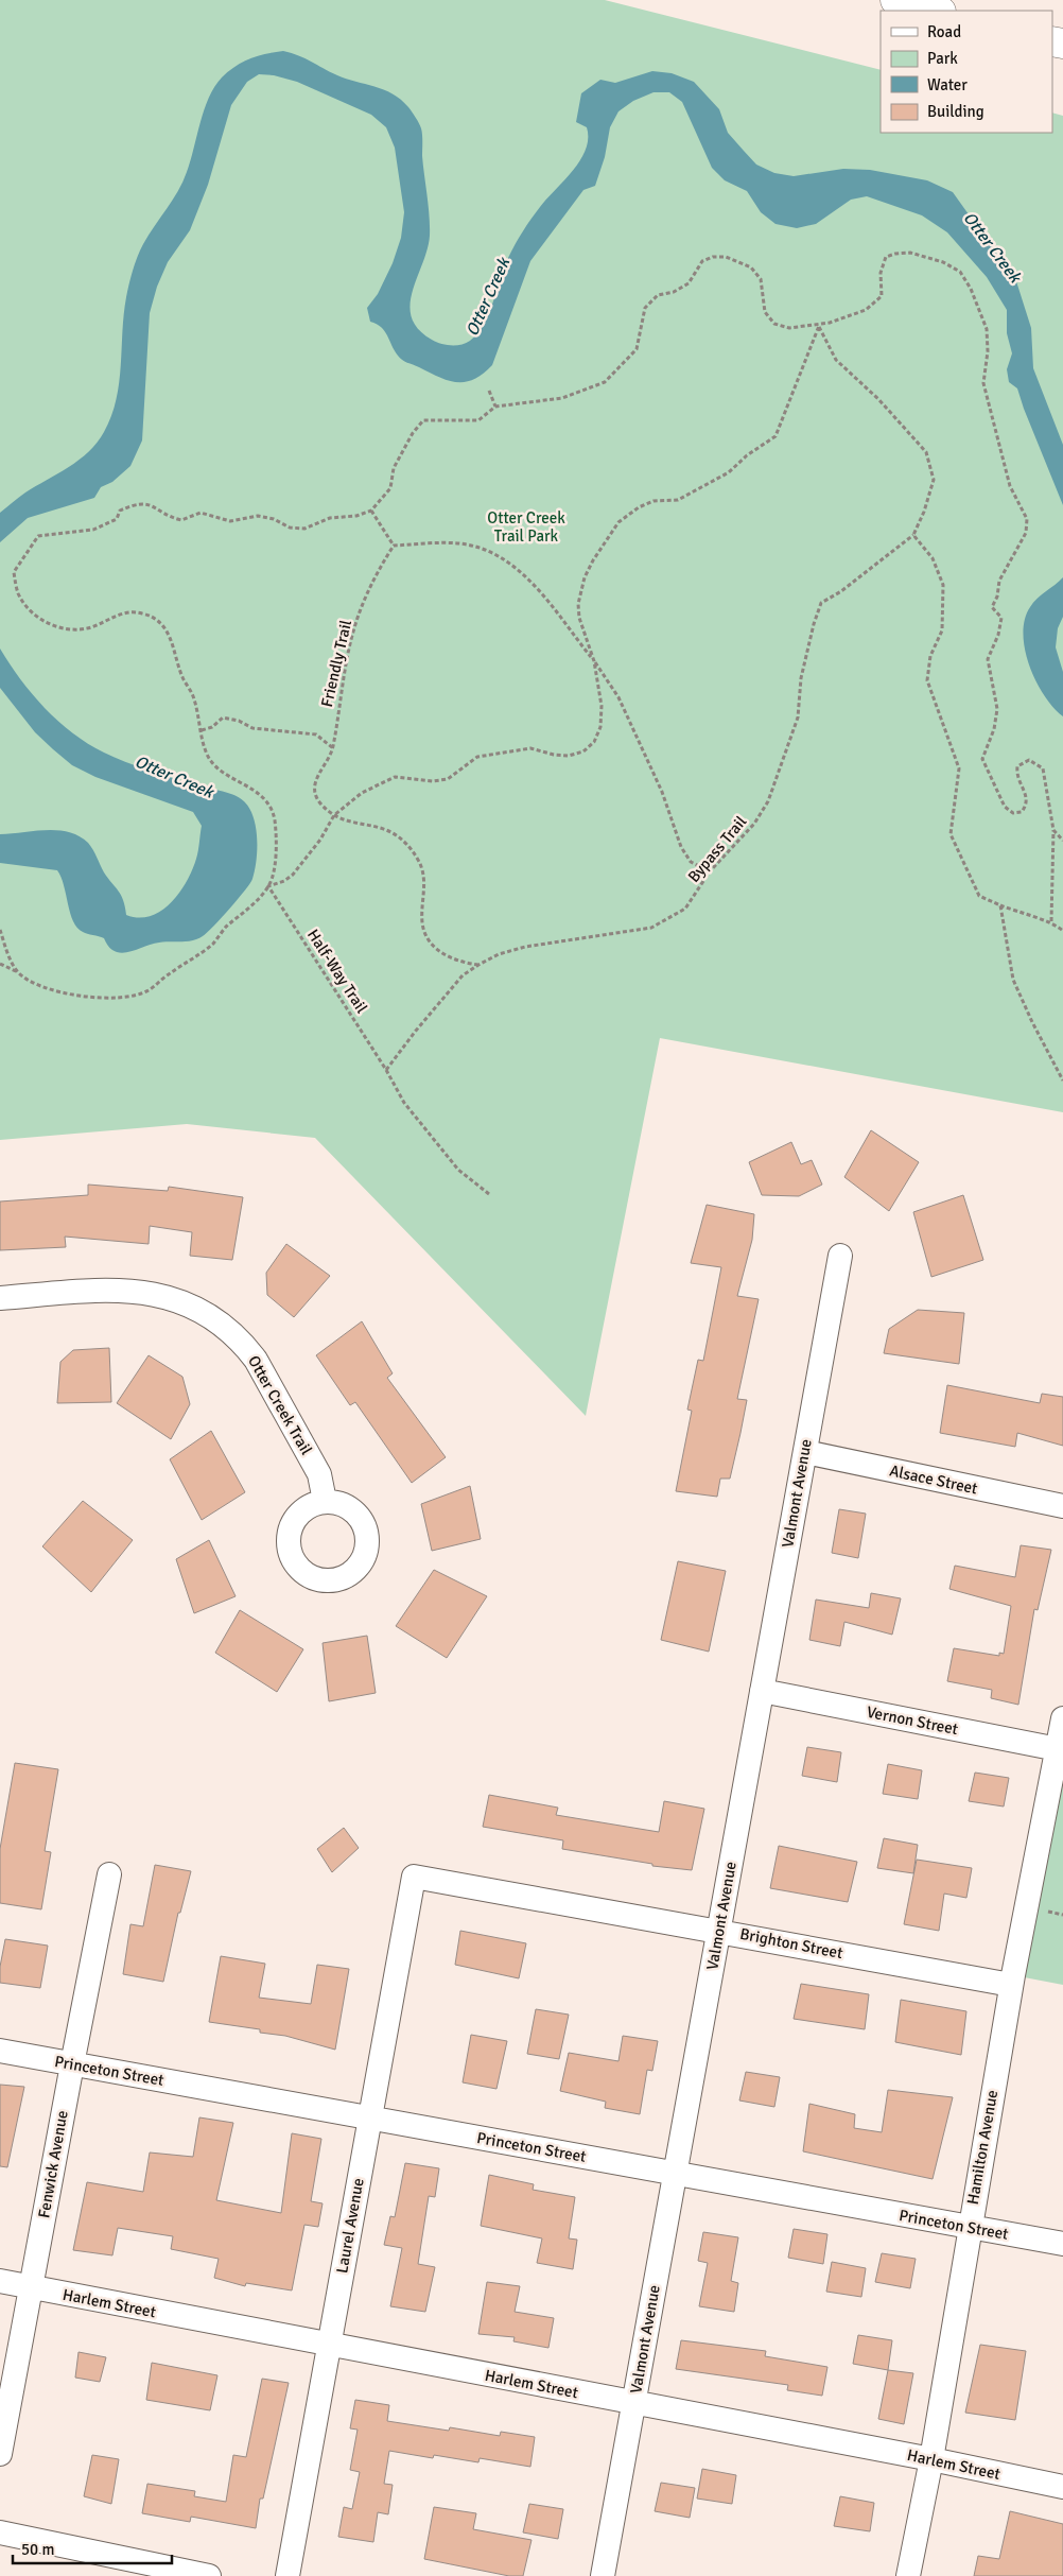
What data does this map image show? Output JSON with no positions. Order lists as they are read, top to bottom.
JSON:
{
  "streets": {
    "street": [
      "Otter Creek Trail",
      "Alsace Street",
      "Valmont Avenue",
      "Vernon Street",
      "Brighton Street",
      "Princeton Street",
      "Hamilton Avenue",
      "Fenwick Avenue",
      "Laurel Avenue",
      "Harlem Street"
    ],
    "path": ["Friendly Trail", "Bypass Trail", "Half-Way Trail"]
  },
  "crossings": [
    ["Friendly Trail", "Bypass Trail"],
    ["Bypass Trail", "Half-Way Trail"],
    ["Alsace Street", "Valmont Avenue"],
    ["Valmont Avenue", "Vernon Street"],
    ["Valmont Avenue", "Brighton Street"],
    ["Valmont Avenue", "Princeton Street"],
    ["Valmont Avenue", "Harlem Street"],
    ["Vernon Street", "Hamilton Avenue"],
    ["Brighton Street", "Hamilton Avenue"],
    ["Brighton Street", "Laurel Avenue"],
    ["Princeton Street", "Hamilton Avenue"],
    ["Princeton Street", "Fenwick Avenue"],
    ["Princeton Street", "Laurel Avenue"],
    ["Hamilton Avenue", "Harlem Street"],
    ["Fenwick Avenue", "Harlem Street"],
    ["Laurel Avenue", "Harlem Street"]
  ],
  "water": ["Otter Creek"],
  "parks": ["Otter Creek Trail Park"],
  "legend": [
    "Road",
    "Park",
    "Water",
    "Building"
  ],
  "scale_bar": "50 m"
}
